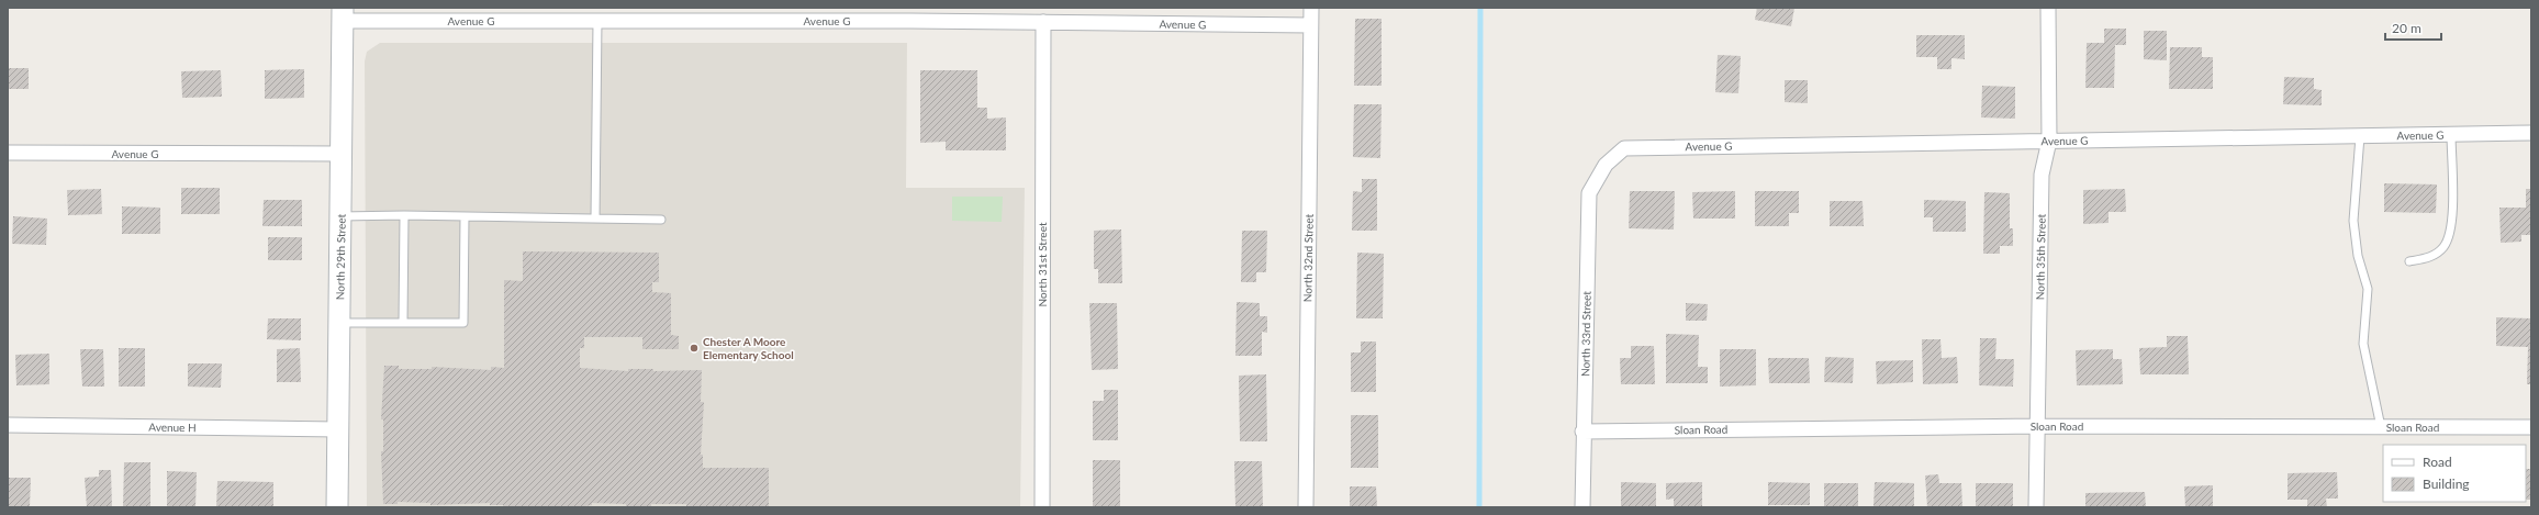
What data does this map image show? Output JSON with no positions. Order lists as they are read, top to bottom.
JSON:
{
  "streets": {
    "street": [
      "Avenue G",
      "North 29th Street",
      "North 35th Street",
      "North 32nd Street",
      "North 31st Street",
      "North 33rd Street",
      "Sloan Road",
      "Avenue H"
    ]
  },
  "crossings": [
    ["Avenue G", "North 29th Street"],
    ["Avenue G", "North 35th Street"],
    ["Avenue G", "North 32nd Street"],
    ["Avenue G", "North 31st Street"],
    ["Avenue G", "North 33rd Street"],
    ["North 29th Street", "Avenue H"],
    ["North 35th Street", "Sloan Road"],
    ["North 33rd Street", "Sloan Road"]
  ],
  "places": ["Chester A Moore Elementary School"],
  "legend": ["Road", "Building"],
  "scale_bar": "20 m"
}
